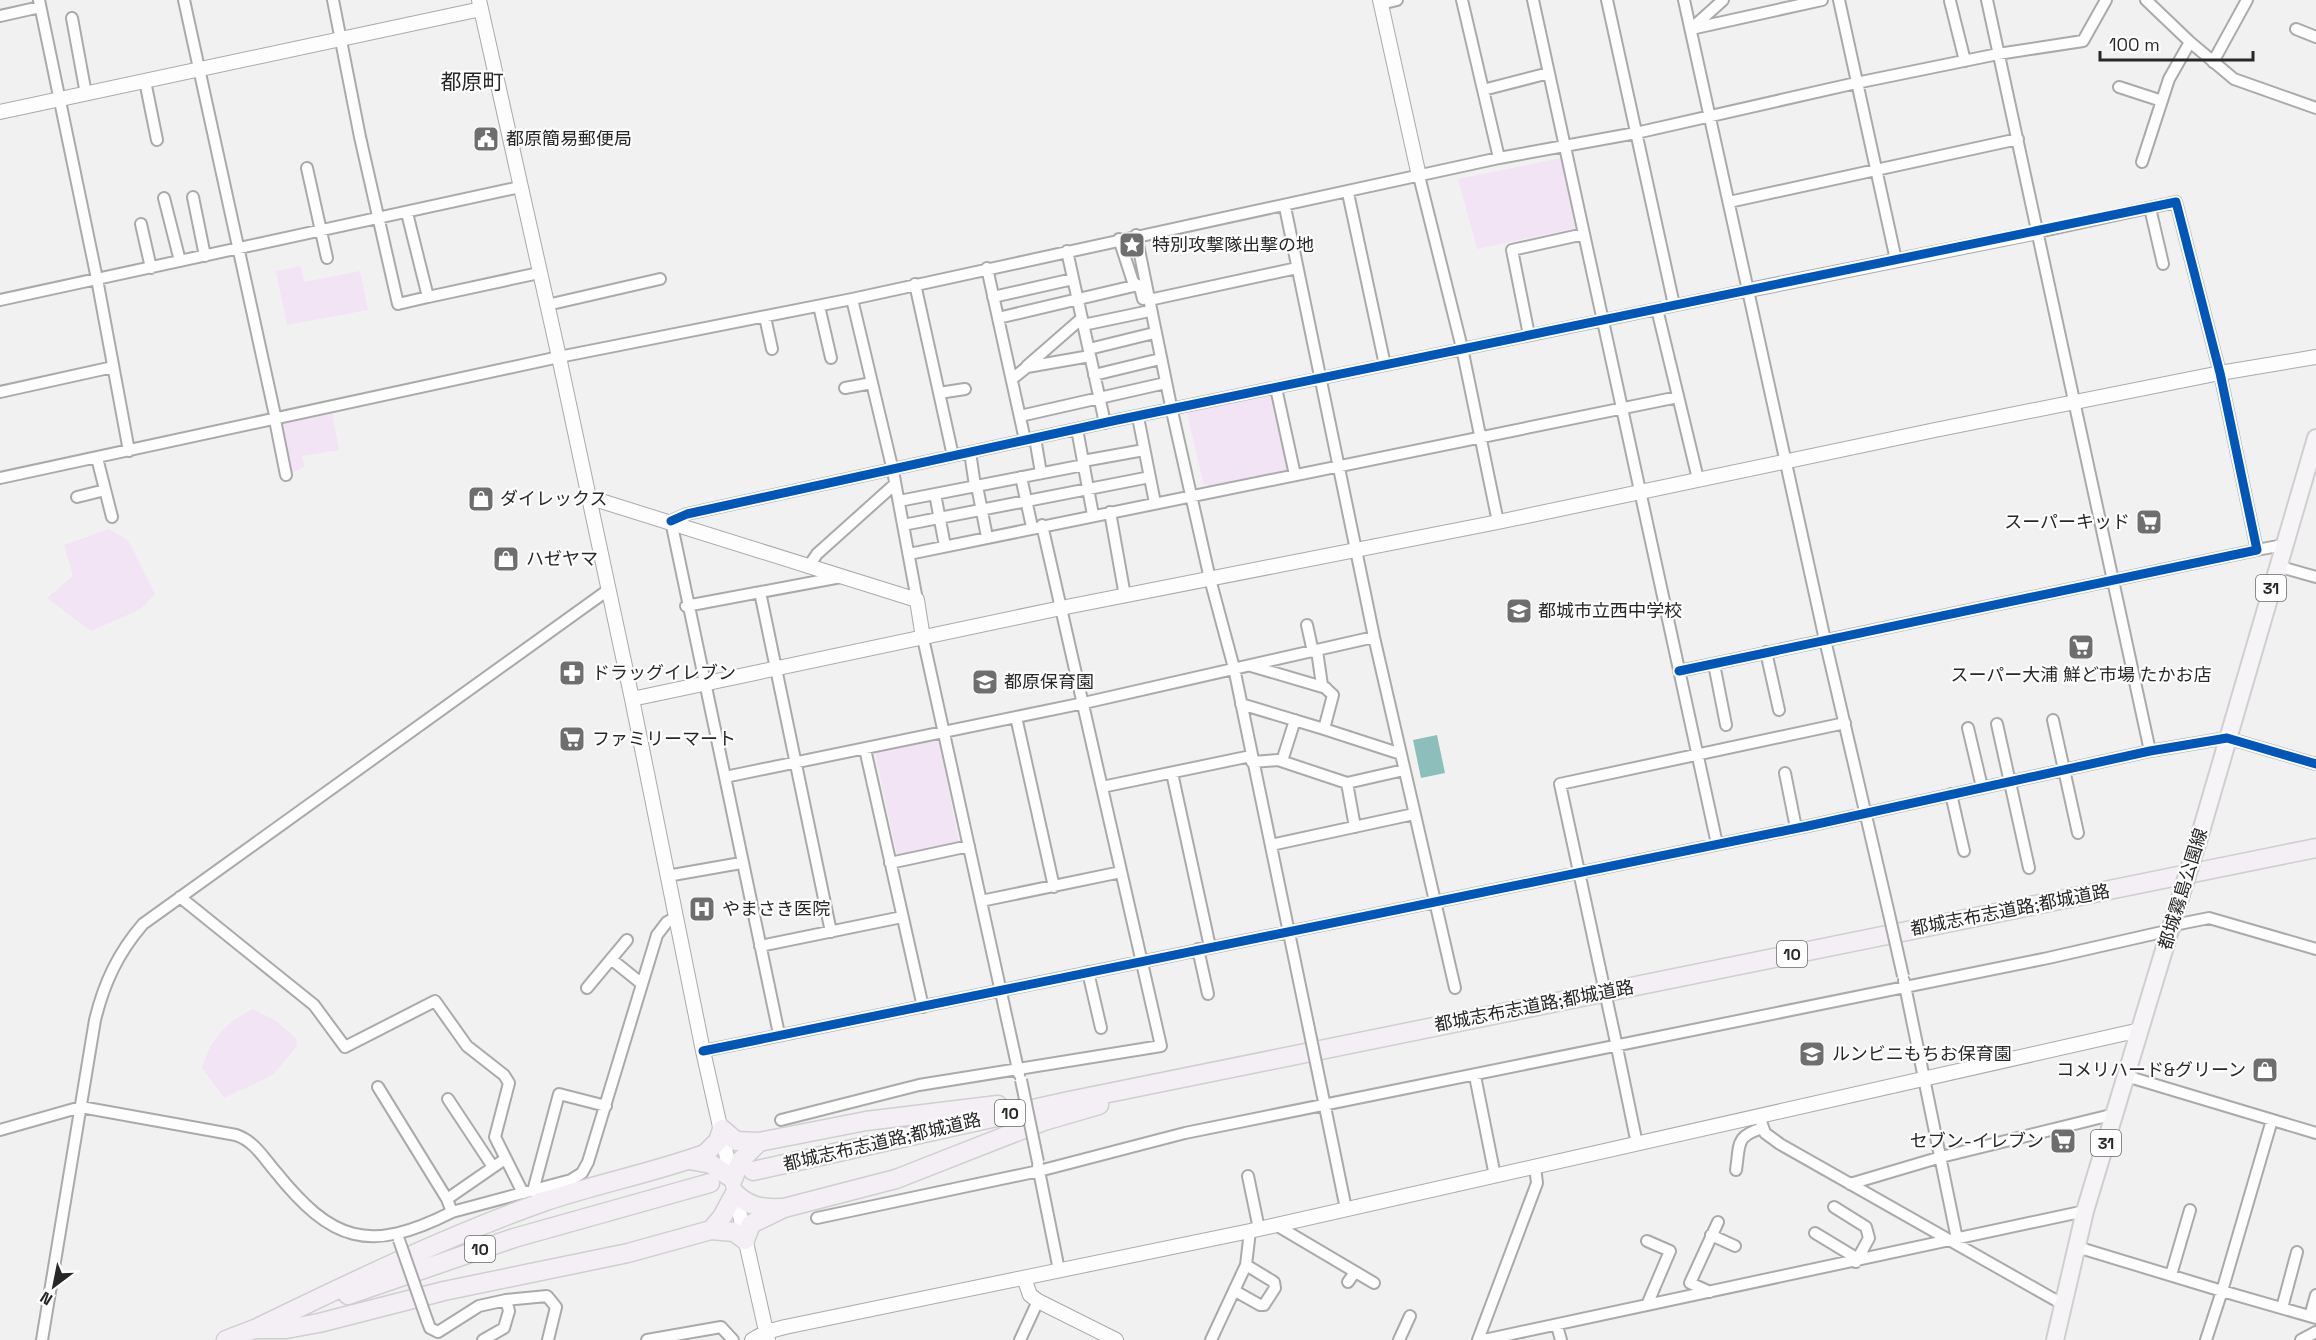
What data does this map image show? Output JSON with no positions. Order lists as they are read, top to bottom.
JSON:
{
  "streets": {
    "highway": ["都城志布志道路;都城道路", "10"],
    "main road": ["31", "都城霧島公園線"]
  },
  "districts": ["都原町"],
  "places": {
    "public building": ["都原簡易郵便局"],
    "place": ["特別攻撃隊出撃の地"],
    "shop": ["ダイレックス", "ハゼヤマ", "コメリハード&グリーン"],
    "supermarket": [
      "スーパーキッド",
      "スーパー大浦 鮮ど市場 たかお店",
      "ファミリーマート",
      "セブン-イレブン"
    ],
    "school or university": ["都城市立西中学校", "都原保育園", "ルンビニもちお保育園"],
    "pharmacy": ["ドラッグイレブン"],
    "hospital": ["やまさき医院"]
  },
  "scale_bar": "100 m",
  "north": "bottom left"
}
